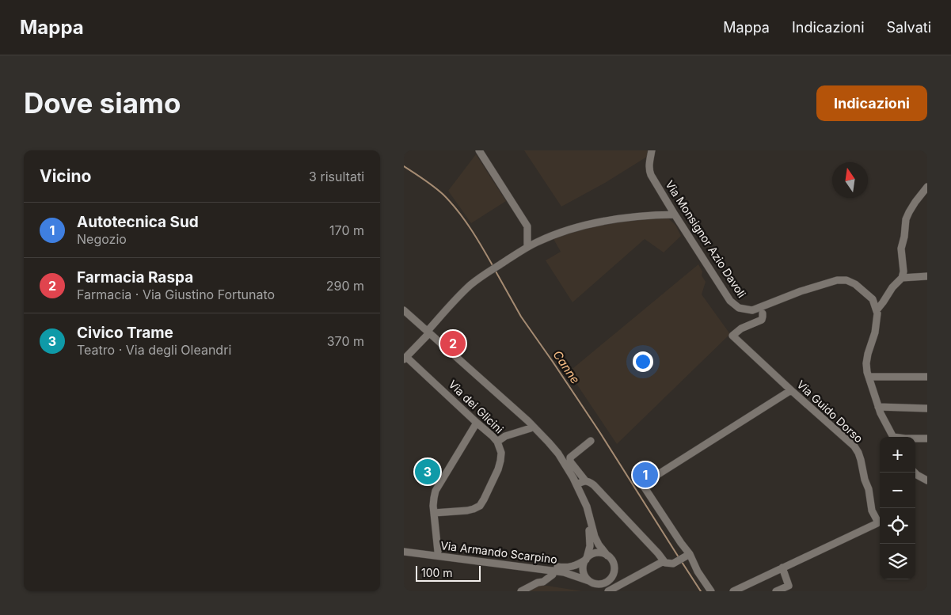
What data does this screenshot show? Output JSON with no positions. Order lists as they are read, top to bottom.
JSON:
{
  "streets": {
    "street": [
      "Via Monsignor Azio Davoli",
      "Via dei Glicini",
      "Via Guido Dorso",
      "Via Armando Scarpino"
    ]
  },
  "water": ["Canne"],
  "scale_bar": "100 m",
  "north": "top",
  "page": {
    "header": "Mappa",
    "nav": ["Mappa", "Indicazioni", "Salvati"],
    "buttons": "Indicazioni",
    "title": "Dove siamo",
    "heading": ["Vicino", "3 risultati"],
    "list": [
      {
        "mark": "1",
        "name": "Autotecnica Sud",
        "note": "Negozio",
        "value": "170 m"
      },
      {
        "mark": "2",
        "name": "Farmacia Raspa",
        "note": "Farmacia · Via Giustino Fortunato",
        "value": "290 m"
      },
      {
        "mark": "3",
        "name": "Civico Trame",
        "note": "Teatro · Via degli Oleandri",
        "value": "370 m"
      }
    ],
    "pins": ["2", "3", "1"],
    "map_buttons": ["+", "−"],
    "scale": "100 m"
  }
}
